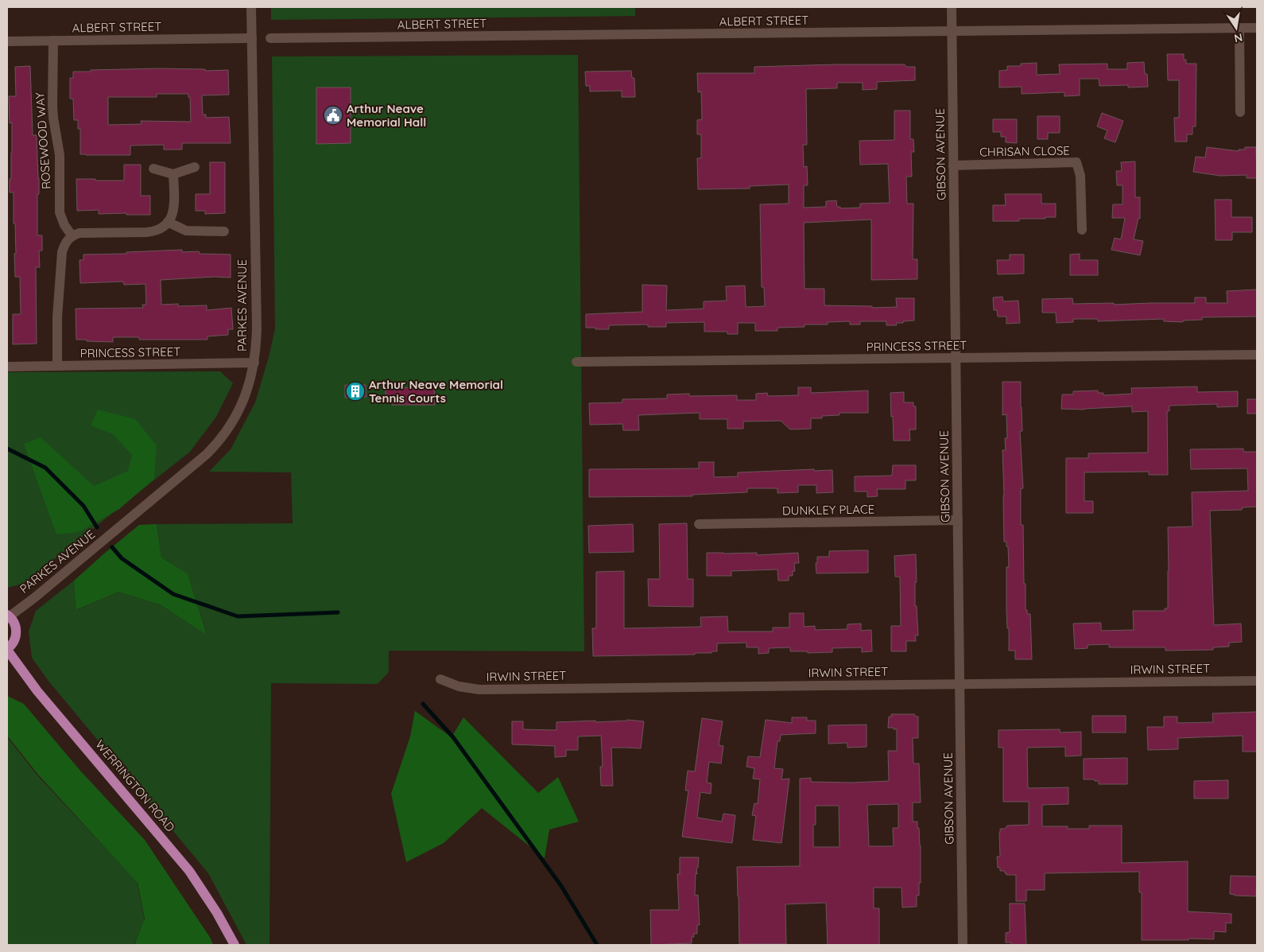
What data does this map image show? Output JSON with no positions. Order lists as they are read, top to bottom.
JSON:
{
  "streets": {
    "main road": ["WERRINGTON ROAD"],
    "street": [
      "ALBERT STREET",
      "ROSEWOOD WAY",
      "CHRISAN CLOSE",
      "GIBSON AVENUE",
      "PARKES AVENUE",
      "PRINCESS STREET",
      "DUNKLEY PLACE",
      "IRWIN STREET"
    ]
  },
  "crossings": [
    ["ALBERT STREET", "ROSEWOOD WAY"],
    ["ALBERT STREET", "GIBSON AVENUE"],
    ["ALBERT STREET", "PARKES AVENUE"],
    ["CHRISAN CLOSE", "GIBSON AVENUE"],
    ["GIBSON AVENUE", "PRINCESS STREET"],
    ["GIBSON AVENUE", "DUNKLEY PLACE"],
    ["GIBSON AVENUE", "IRWIN STREET"],
    ["PARKES AVENUE", "PRINCESS STREET"]
  ],
  "places": {
    "public building": ["Arthur Neave Memorial Hall"],
    "building": ["Arthur Neave Memorial Tennis Courts"]
  },
  "north": "bottom"
}
